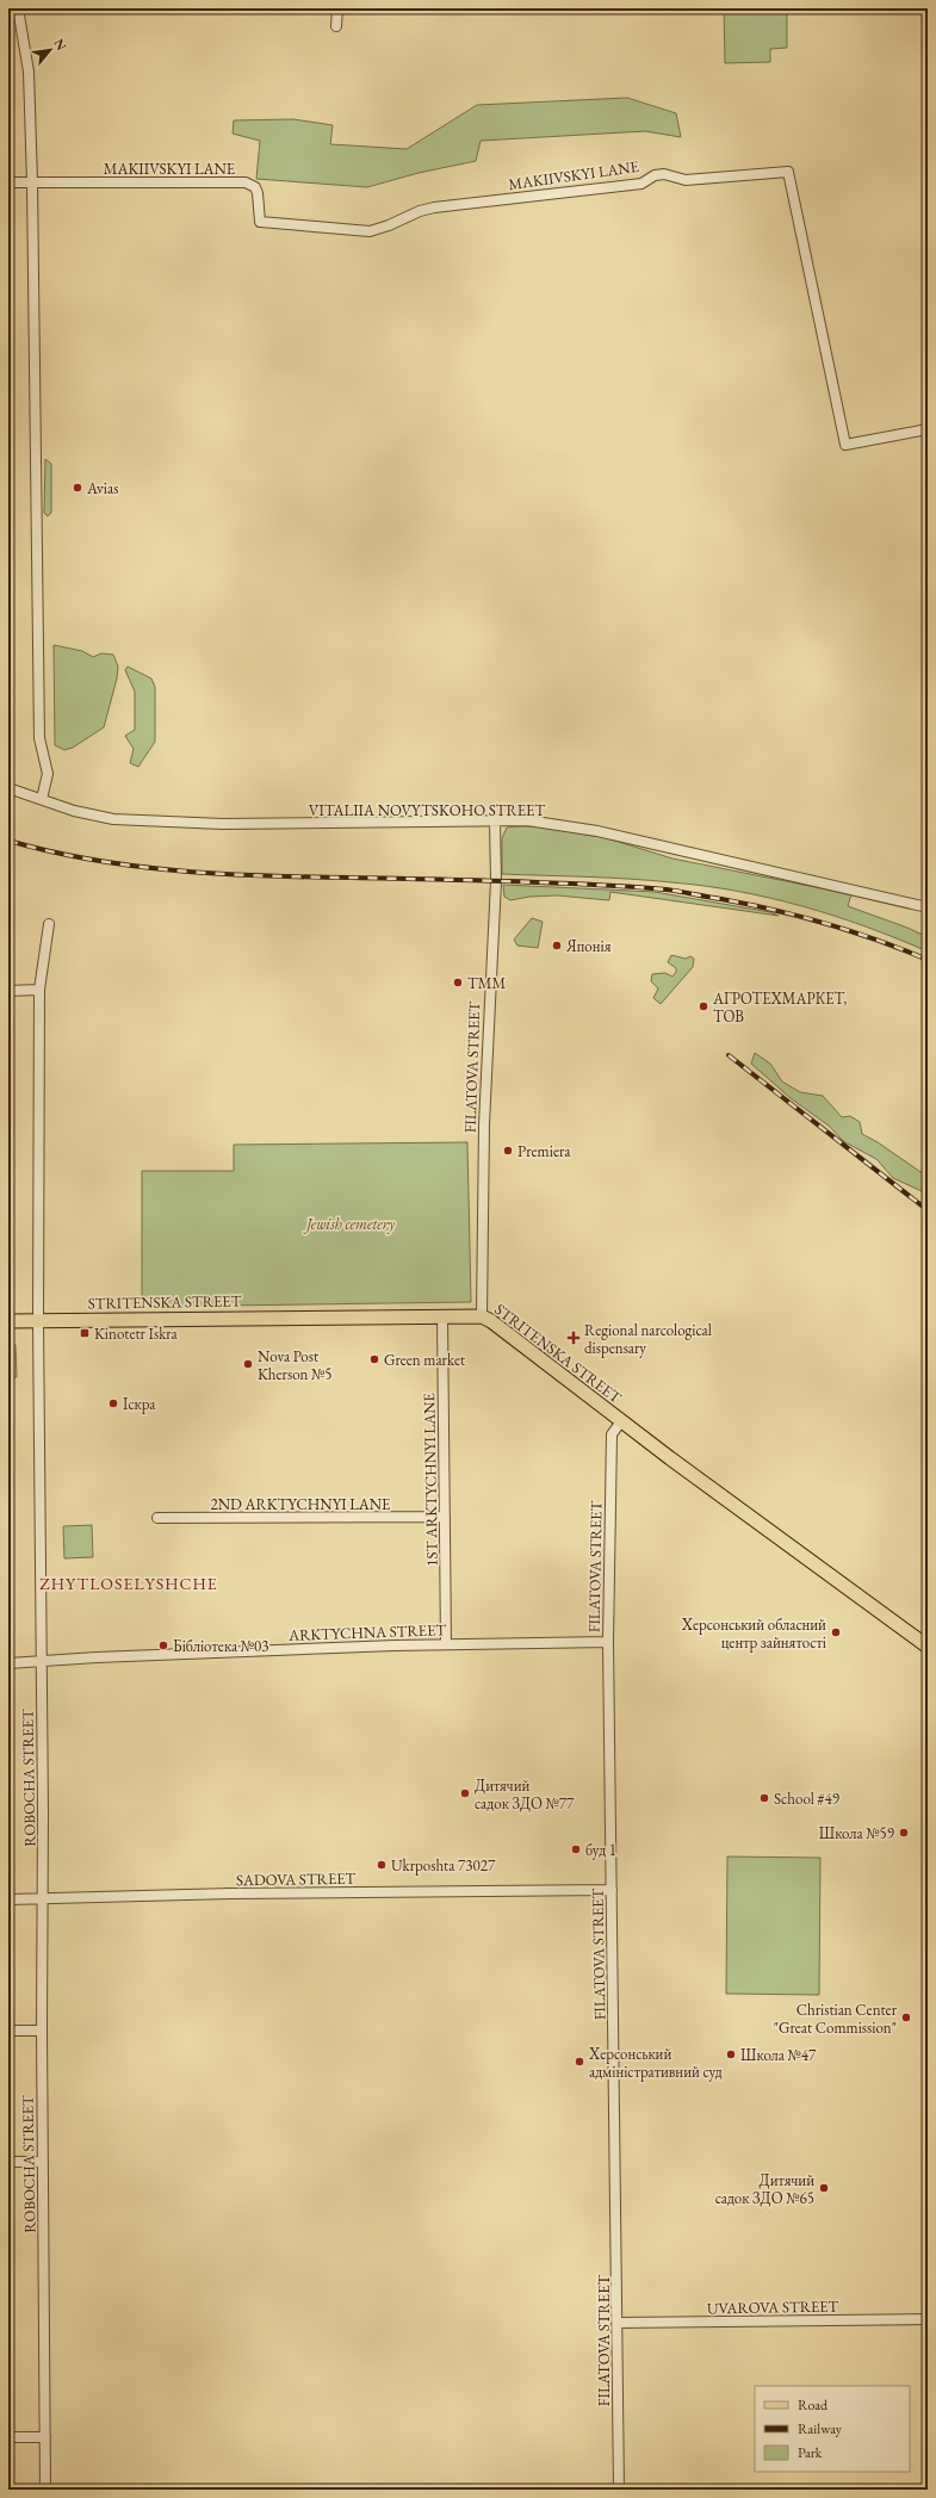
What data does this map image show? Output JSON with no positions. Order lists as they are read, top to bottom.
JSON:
{
  "streets": {
    "main road": ["STRITENSKA STREET"],
    "street": [
      "MAKIIVSKYI LANE",
      "VITALIIA NOVYTSKOHO STREET",
      "FILATOVA STREET",
      "1ST ARKTYCHNYI LANE",
      "2ND ARKTYCHNYI LANE",
      "ARKTYCHNA STREET",
      "ROBOCHA STREET",
      "SADOVA STREET",
      "UVAROVA STREET"
    ]
  },
  "crossings": [
    ["VITALIIA NOVYTSKOHO STREET", "FILATOVA STREET"],
    ["FILATOVA STREET", "STRITENSKA STREET"],
    ["FILATOVA STREET", "ARKTYCHNA STREET"],
    ["FILATOVA STREET", "SADOVA STREET"],
    ["FILATOVA STREET", "UVAROVA STREET"],
    ["STRITENSKA STREET", "1ST ARKTYCHNYI LANE"],
    ["STRITENSKA STREET", "ROBOCHA STREET"],
    ["1ST ARKTYCHNYI LANE", "2ND ARKTYCHNYI LANE"],
    ["1ST ARKTYCHNYI LANE", "ARKTYCHNA STREET"],
    ["ARKTYCHNA STREET", "ROBOCHA STREET"],
    ["ROBOCHA STREET", "SADOVA STREET"]
  ],
  "districts": ["ZHYTLOSELYSHCHE"],
  "parks": ["Jewish cemetery"],
  "places": {
    "other": [
      "Avias",
      "Японія",
      "TMM",
      "АГРОТЕХМАРКЕТ, ТОВ",
      "Premiera",
      "Green market",
      "Nova Post Kherson №5",
      "Іскра",
      "Херсонський обласний центр зайнятості",
      "Бібліотека №03",
      "Дитячий садок ЗДО №77",
      "School #49",
      "Школа №59",
      "буд 1",
      "Ukrposhta 73027",
      "Christian Center \"Great Commission\"",
      "Школа №47",
      "Херсонський адміністративний суд",
      "Дитячий садок ЗДО №65"
    ],
    "transit": ["Kinotetr Iskra"],
    "health": ["Regional narcological dispensary"]
  },
  "legend": ["Road", "Railway", "Park"],
  "north": "top right"
}
